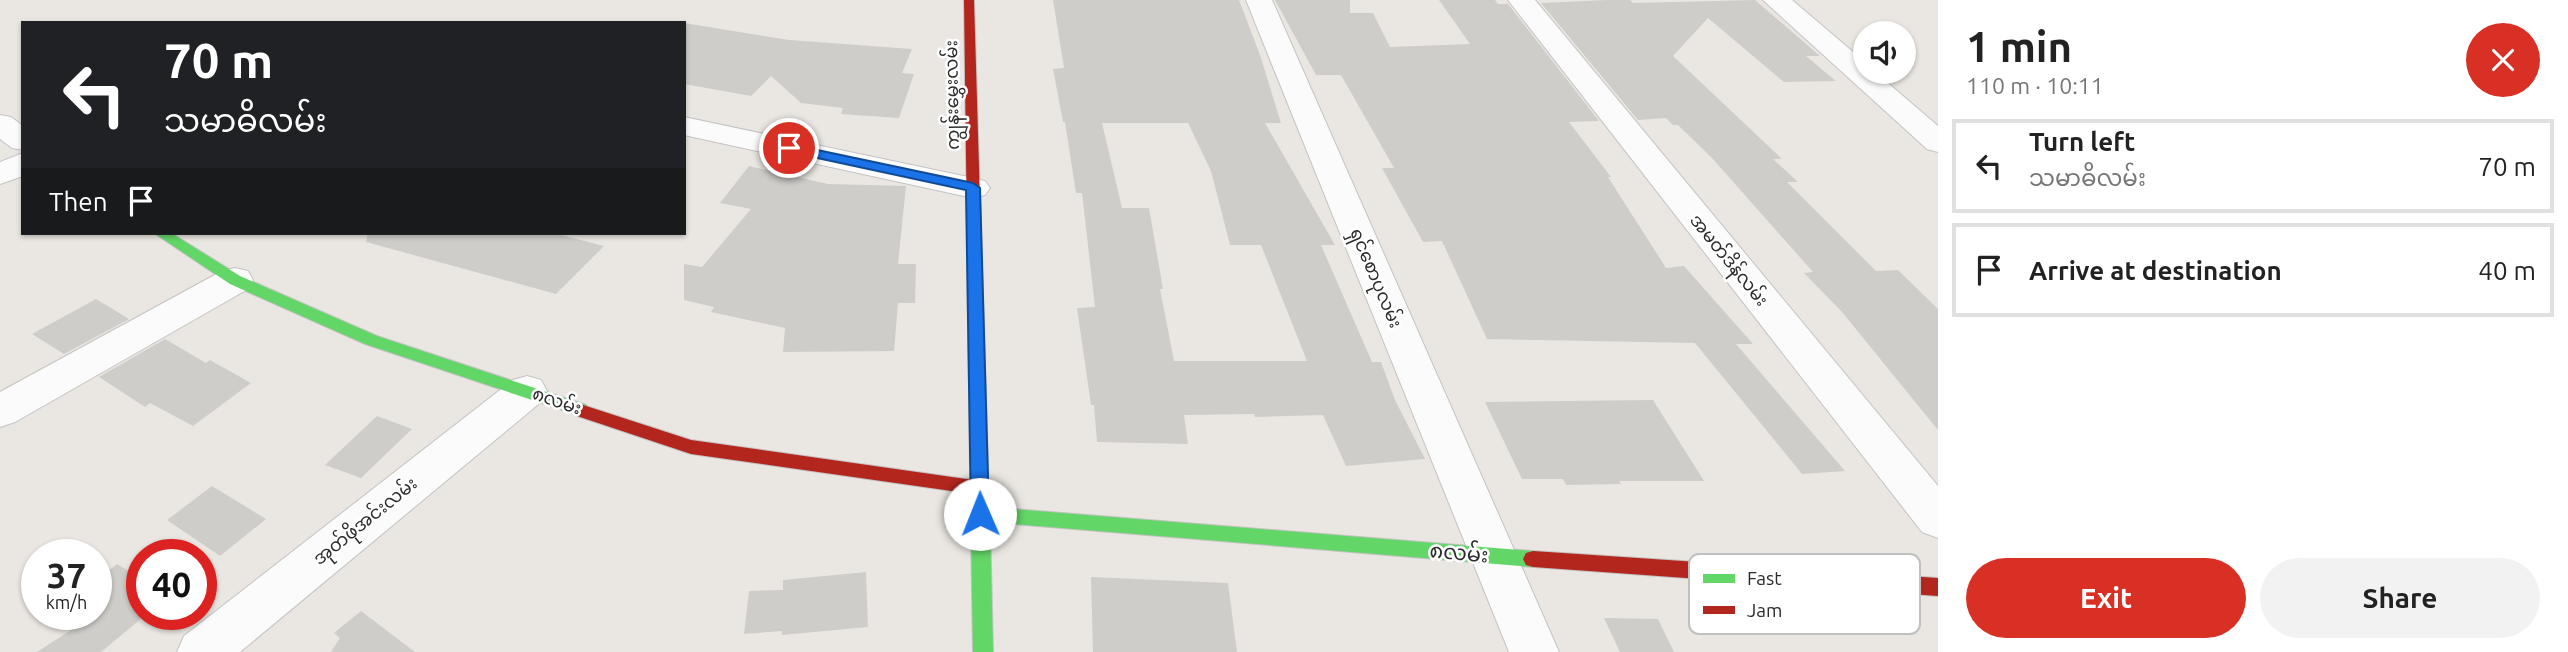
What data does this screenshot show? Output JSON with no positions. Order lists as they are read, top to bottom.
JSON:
{
  "streets": {
    "street": [
      "ကျွန်းမွှေးလမ်း",
      "အမတ်ဒိန်လမ်း",
      "ရှင်စောပုလမ်း",
      "၈လမ်း",
      "အုတ်ဖိုအင်းလမ်း"
    ]
  },
  "crossings": [
    ["ကျွန်းမွှေးလမ်း", "၈လမ်း"],
    ["ရှင်စောပုလမ်း", "၈လမ်း"],
    ["၈လမ်း", "အုတ်ဖိုအင်းလမ်း"]
  ],
  "legend": ["Fast", "Jam"],
  "page": {
    "heading": ["1 min", "110 m · 10:11"],
    "turn": ["70 m", "သမာဓိလမ်း"],
    "list": [
      {
        "name": "Turn left",
        "note": "သမာဓိလမ်း",
        "value": "70 m"
      },
      {
        "name": "Arrive at destination",
        "value": "40 m"
      }
    ],
    "then": "Then",
    "speed": "37 km/h",
    "limit": "40",
    "buttons": ["Exit", "Share"]
  }
}
